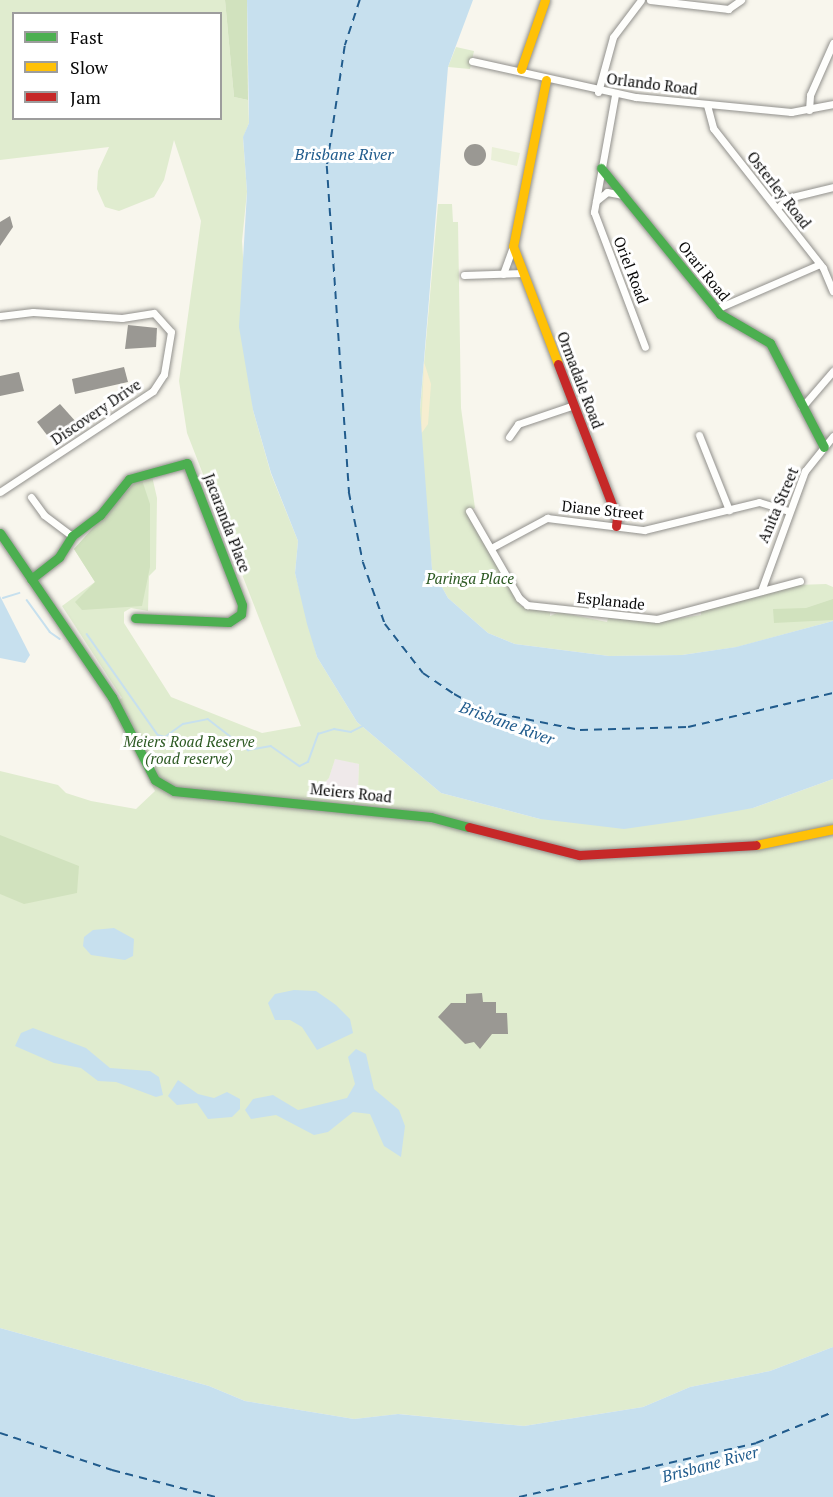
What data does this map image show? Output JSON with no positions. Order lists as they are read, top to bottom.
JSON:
{
  "streets": {
    "street": [
      "Orlando Road",
      "Osterley Road",
      "Oriel Road",
      "Orari Road",
      "Ormadale Road",
      "Discovery Drive",
      "Anita Street",
      "Diane Street",
      "Jacaranda Place",
      "Esplanade",
      "Meiers Road"
    ]
  },
  "crossings": [
    ["Orlando Road", "Osterley Road"],
    ["Orlando Road", "Oriel Road"],
    ["Oriel Road", "Orari Road"],
    ["Orari Road", "Anita Street"],
    ["Ormadale Road", "Diane Street"],
    ["Anita Street", "Diane Street"],
    ["Anita Street", "Esplanade"],
    ["Diane Street", "Esplanade"],
    ["Jacaranda Place", "Meiers Road"]
  ],
  "water": ["Brisbane River"],
  "parks": ["Paringa Place", "Meiers Road Reserve (road reserve)"],
  "legend": ["Fast", "Slow", "Jam"]
}
